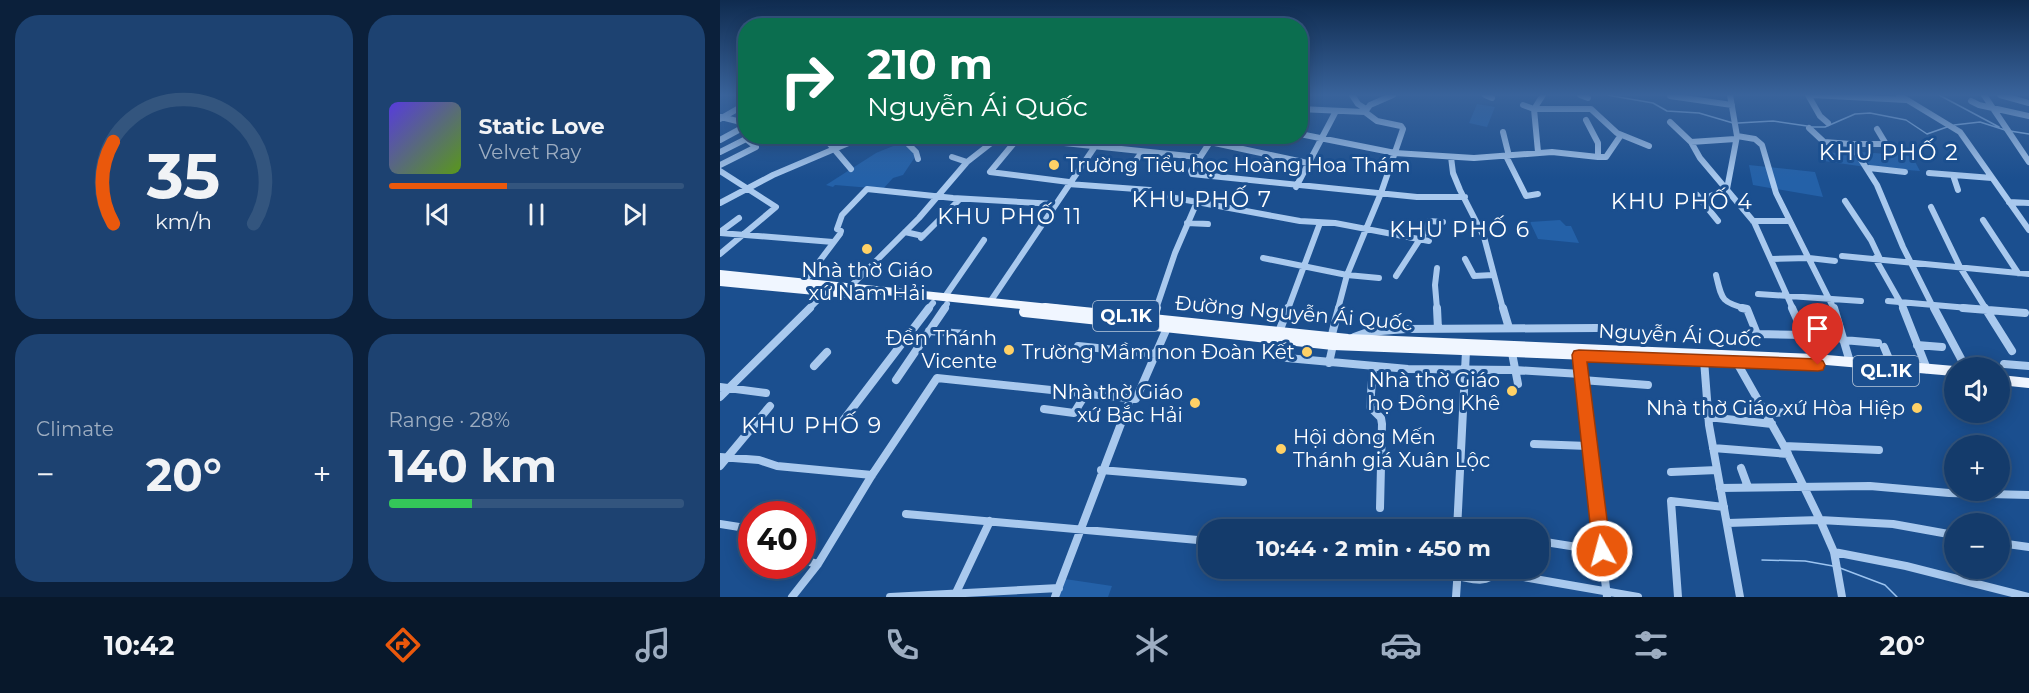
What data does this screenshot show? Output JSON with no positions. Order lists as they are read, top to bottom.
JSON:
{
  "streets": {
    "main road": ["Đường Nguyễn Ái Quốc", "QL.1K", "Nguyễn Ái Quốc"]
  },
  "crossings": [
    ["Đường Nguyễn Ái Quốc", "Nguyễn Ái Quốc"]
  ],
  "districts": [
    "KHU PHỐ 2",
    "KHU PHỐ 7",
    "KHU PHỐ 4",
    "KHU PHỐ 11",
    "KHU PHỐ 6",
    "KHU PHỐ 9"
  ],
  "places": [
    "Trường Tiểu học Hoàng Hoa Thám",
    "Nhà thờ Giáo xứ Nam Hải",
    "Đền Thánh Vicente",
    "Trường Mầm non Đoàn Kết",
    "Nhà thờ Giáo họ Đông Khê",
    "Nhà thờ Giáo xứ Bắc Hải",
    "Nhà thờ Giáo xứ Hòa Hiệp",
    "Hội dòng Mến Thánh giá Xuân Lộc"
  ],
  "page": {
    "turn": ["210 m", "Nguyễn Ái Quốc"],
    "song": ["Static Love", "Velvet Ray"],
    "tile": [
      "Climate",
      ["Range · 28%", "140 km"]
    ],
    "map_buttons": ["+", "−"],
    "heat": ["−", "20°", "+"],
    "limit": "40",
    "trip": "10:44 · 2 min · 450 m",
    "tabs": ["10:42", "20°"],
    "gauge": ["35", "km/h"]
  }
}
